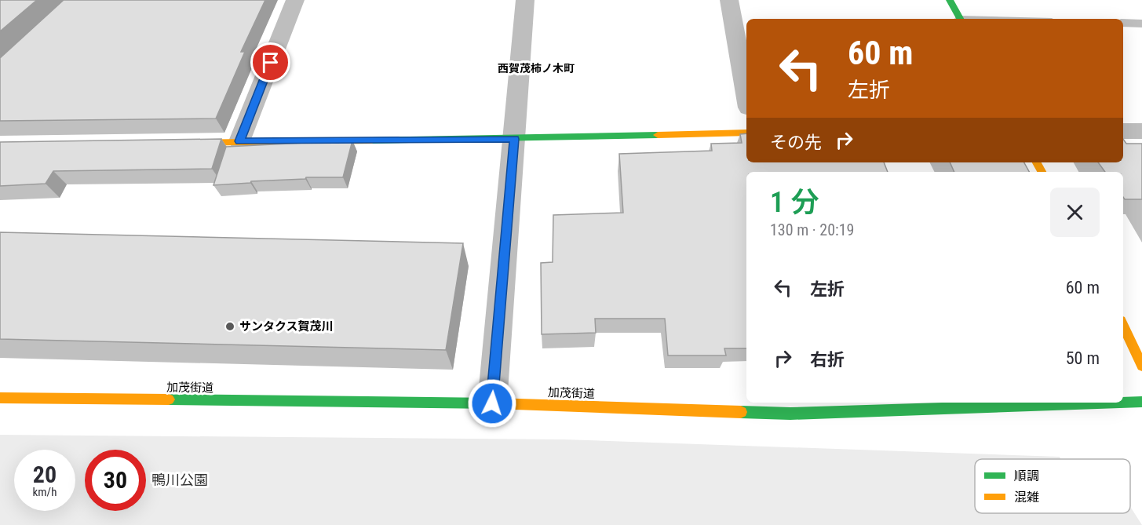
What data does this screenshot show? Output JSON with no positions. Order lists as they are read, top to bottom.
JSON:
{
  "streets": {
    "main road": ["加茂街道"]
  },
  "districts": ["西賀茂柿ノ木町"],
  "parks": ["鴨川公園"],
  "places": ["サンタクス賀茂川"],
  "legend": ["順調", "混雑"],
  "page": {
    "turn": ["60 m", "左折"],
    "then": "その先",
    "heading": ["1 分", "130 m · 20:19"],
    "list": [
      {
        "name": "左折",
        "value": "60 m"
      },
      {
        "name": "右折",
        "value": "50 m"
      }
    ],
    "speed": "20 km/h",
    "limit": "30"
  }
}
